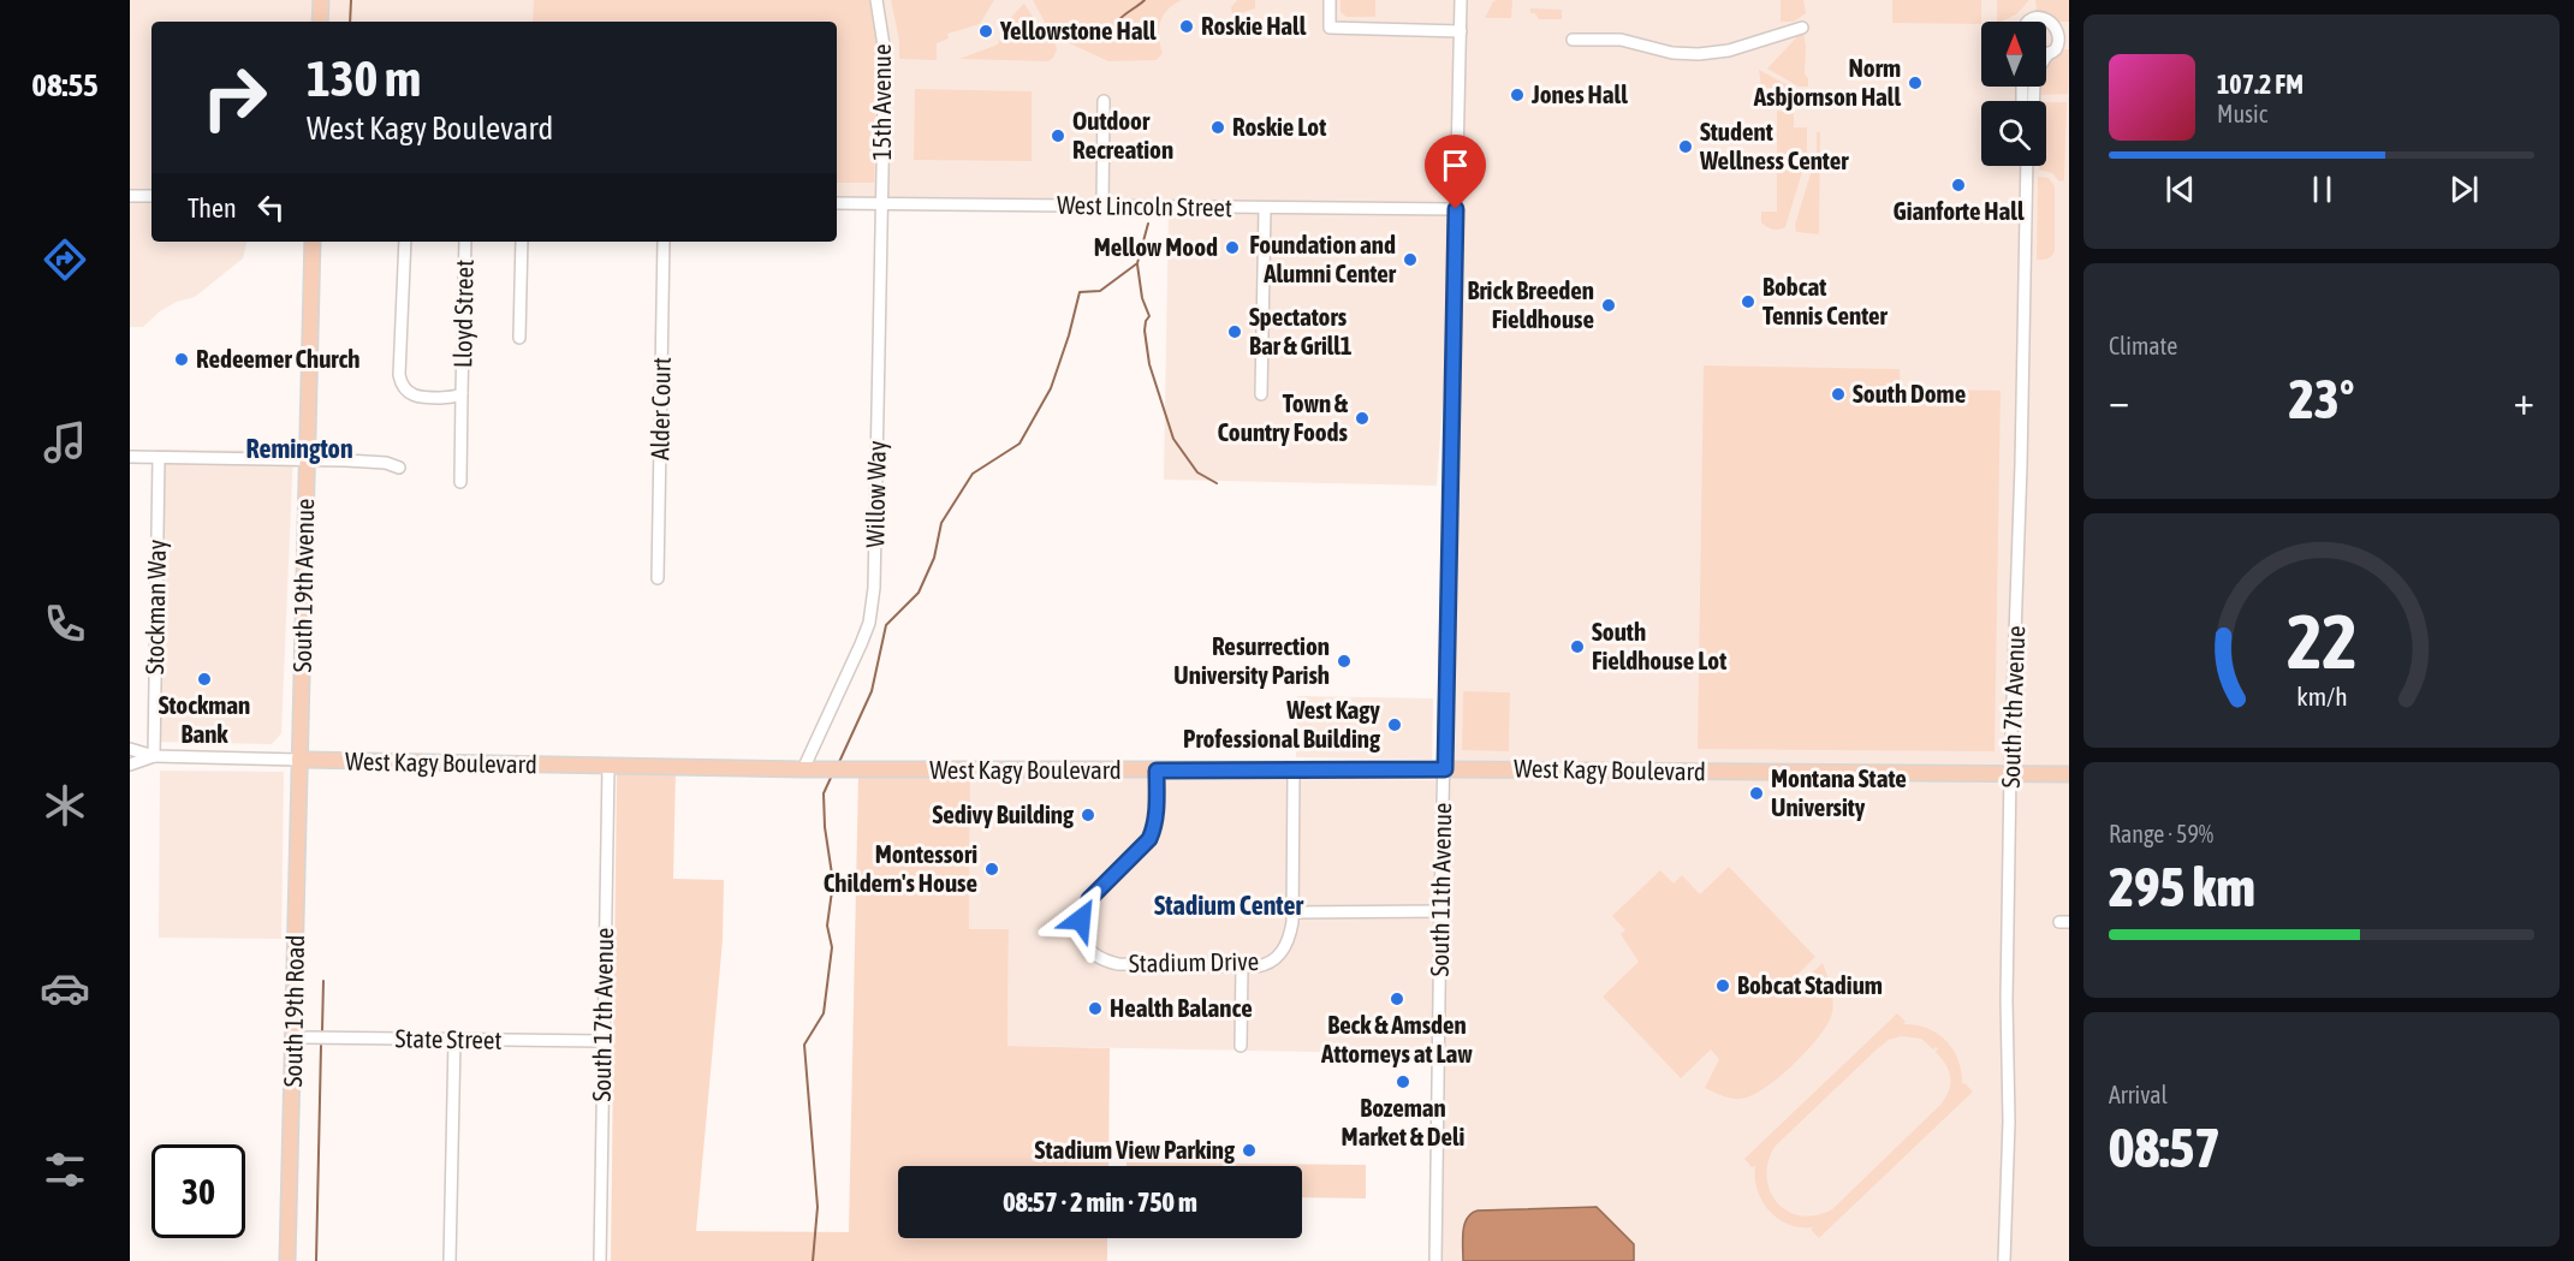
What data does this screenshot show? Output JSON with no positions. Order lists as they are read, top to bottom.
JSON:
{
  "streets": {
    "main road": ["South 19th Avenue", "West Kagy Boulevard", "South 19th Road"],
    "street": [
      "15th Avenue",
      "West Lincoln Street",
      "Lloyd Street",
      "Alder Court",
      "Willow Way",
      "Stockman Way",
      "South 7th Avenue",
      "South 11th Avenue",
      "Stadium Drive",
      "South 17th Avenue",
      "State Street"
    ]
  },
  "crossings": [
    ["15th Avenue", "West Lincoln Street"],
    ["15th Avenue", "Willow Way"],
    ["West Lincoln Street", "Willow Way"],
    ["West Lincoln Street", "South 11th Avenue"],
    ["Willow Way", "West Kagy Boulevard"],
    ["South 19th Avenue", "West Kagy Boulevard"],
    ["South 19th Avenue", "South 19th Road"],
    ["Stockman Way", "West Kagy Boulevard"],
    ["South 7th Avenue", "West Kagy Boulevard"],
    ["West Kagy Boulevard", "South 11th Avenue"],
    ["West Kagy Boulevard", "Stadium Drive"],
    ["West Kagy Boulevard", "South 19th Road"],
    ["West Kagy Boulevard", "South 17th Avenue"],
    ["South 19th Road", "State Street"],
    ["South 17th Avenue", "State Street"]
  ],
  "districts": ["Remington", "Stadium Center"],
  "places": [
    "Roskie Hall",
    "Yellowstone Hall",
    "Norm Asbjornson Hall",
    "Jones Hall",
    "Roskie Lot",
    "Outdoor Recreation",
    "Student Wellness Center",
    "Gianforte Hall",
    "Mellow Mood",
    "Foundation and Alumni Center",
    "Bobcat Tennis Center",
    "Brick Breeden Fieldhouse",
    "Spectators Bar & Grill1",
    "Redeemer Church",
    "South Dome",
    "Town & Country Foods",
    "South Fieldhouse Lot",
    "Resurrection University Parish",
    "Stockman Bank",
    "West Kagy Professional Building",
    "Montana State University",
    "Sedivy Building",
    "Montessori Childern's House",
    "Bobcat Stadium",
    "Beck & Amsden Attorneys at Law",
    "Health Balance",
    "Bozeman Market & Deli",
    "Stadium View Parking"
  ],
  "north": "top",
  "page": {
    "tabs": "08:55",
    "turn": ["130 m", "West Kagy Boulevard"],
    "song": ["107.2 FM", "Music"],
    "then": "Then",
    "tile": [
      "Climate",
      ["Range · 59%", "295 km"],
      ["Arrival", "08:57"]
    ],
    "heat": ["−", "23°", "+"],
    "limit": "30",
    "trip": "08:57 · 2 min · 750 m",
    "gauge": ["22", "km/h"]
  }
}
